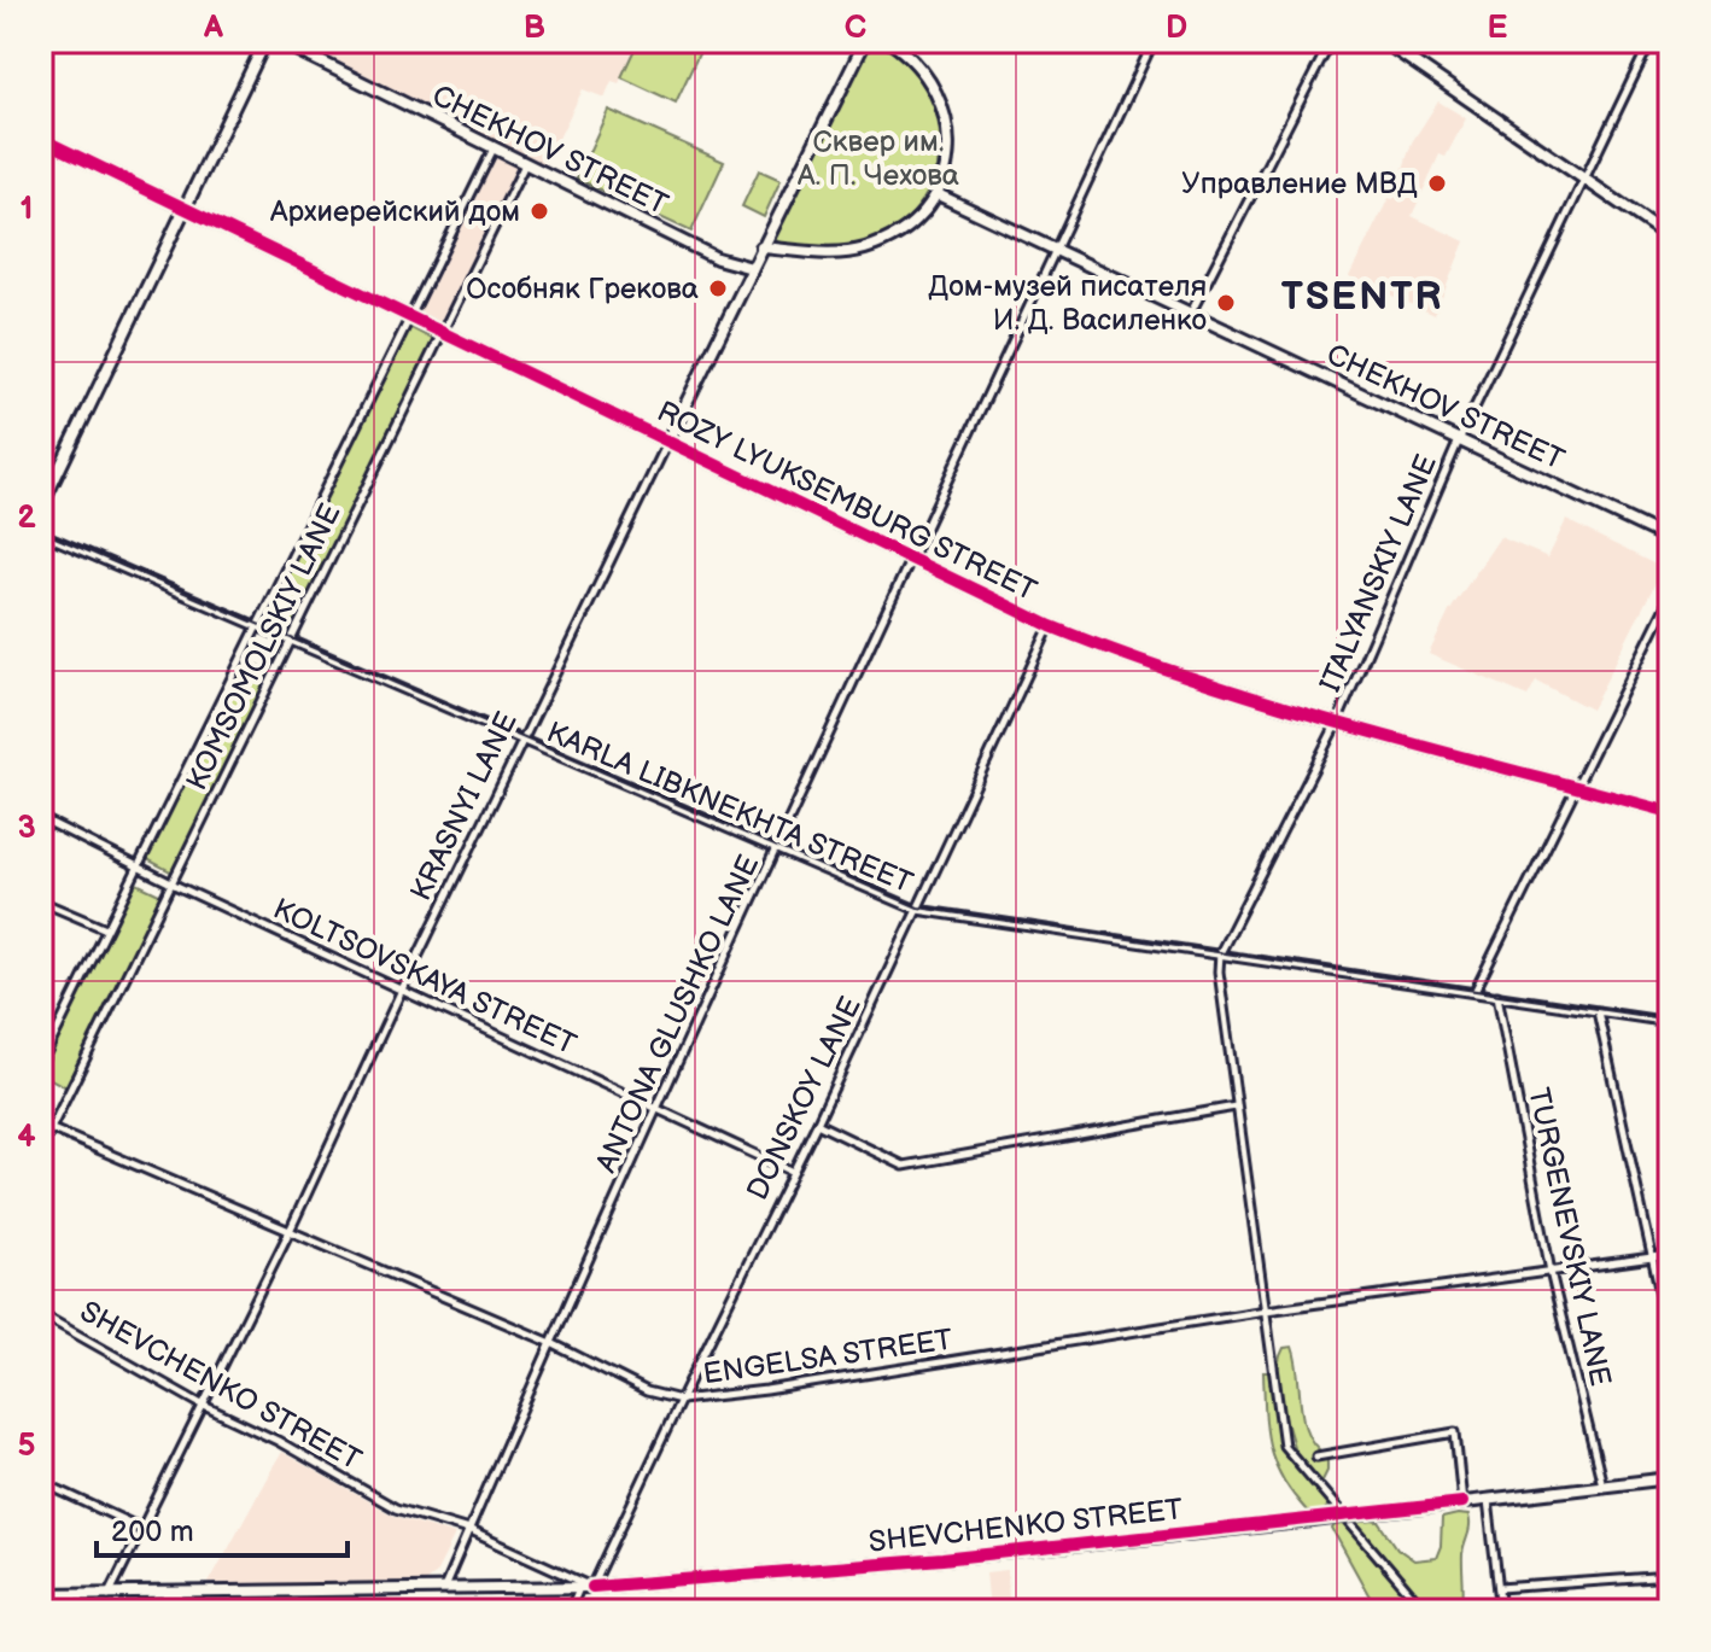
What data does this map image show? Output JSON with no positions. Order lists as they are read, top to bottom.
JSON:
{
  "streets": {
    "street": [
      "CHEKHOV STREET",
      "ROZY LYUKSEMBURG STREET",
      "ITALYANSKIY LANE",
      "KOMSOMOLSKIY LANE",
      "KRASNYI LANE",
      "KARLA LIBKNEKHTA STREET",
      "KOLTSOVSKAYA STREET",
      "ANTONA GLUSHKO LANE",
      "DONSKOY LANE",
      "TURGENEVSKIY LANE",
      "ENGELSA STREET",
      "SHEVCHENKO STREET"
    ]
  },
  "crossings": [
    ["CHEKHOV STREET", "ITALYANSKIY LANE"],
    ["CHEKHOV STREET", "KOMSOMOLSKIY LANE"],
    ["CHEKHOV STREET", "KRASNYI LANE"],
    ["CHEKHOV STREET", "ANTONA GLUSHKO LANE"],
    ["ROZY LYUKSEMBURG STREET", "ITALYANSKIY LANE"],
    ["ROZY LYUKSEMBURG STREET", "KOMSOMOLSKIY LANE"],
    ["ROZY LYUKSEMBURG STREET", "KRASNYI LANE"],
    ["ROZY LYUKSEMBURG STREET", "ANTONA GLUSHKO LANE"],
    ["ROZY LYUKSEMBURG STREET", "DONSKOY LANE"],
    ["ITALYANSKIY LANE", "KARLA LIBKNEKHTA STREET"],
    ["ITALYANSKIY LANE", "ENGELSA STREET"],
    ["KOMSOMOLSKIY LANE", "KARLA LIBKNEKHTA STREET"],
    ["KOMSOMOLSKIY LANE", "KOLTSOVSKAYA STREET"],
    ["KOMSOMOLSKIY LANE", "ENGELSA STREET"],
    ["KRASNYI LANE", "KARLA LIBKNEKHTA STREET"],
    ["KRASNYI LANE", "KOLTSOVSKAYA STREET"],
    ["KRASNYI LANE", "ENGELSA STREET"],
    ["KRASNYI LANE", "SHEVCHENKO STREET"],
    ["KARLA LIBKNEKHTA STREET", "ANTONA GLUSHKO LANE"],
    ["KARLA LIBKNEKHTA STREET", "DONSKOY LANE"],
    ["KARLA LIBKNEKHTA STREET", "TURGENEVSKIY LANE"],
    ["KOLTSOVSKAYA STREET", "ANTONA GLUSHKO LANE"],
    ["KOLTSOVSKAYA STREET", "DONSKOY LANE"],
    ["ANTONA GLUSHKO LANE", "ENGELSA STREET"],
    ["ANTONA GLUSHKO LANE", "SHEVCHENKO STREET"],
    ["DONSKOY LANE", "ENGELSA STREET"],
    ["DONSKOY LANE", "SHEVCHENKO STREET"],
    ["TURGENEVSKIY LANE", "ENGELSA STREET"]
  ],
  "districts": ["TSENTR"],
  "parks": ["Сквер им. А. П. Чехова"],
  "places": [
    "Управление МВД",
    "Архиерейский дом",
    "Особняк Грекова",
    "Дом-музей писателя И. Д. Василенко"
  ],
  "scale_bar": "200 m",
  "grid": {
    "columns": [
      "A",
      "B",
      "C",
      "D",
      "E"
    ],
    "rows": [
      "1",
      "2",
      "3",
      "4",
      "5"
    ]
  }
}
